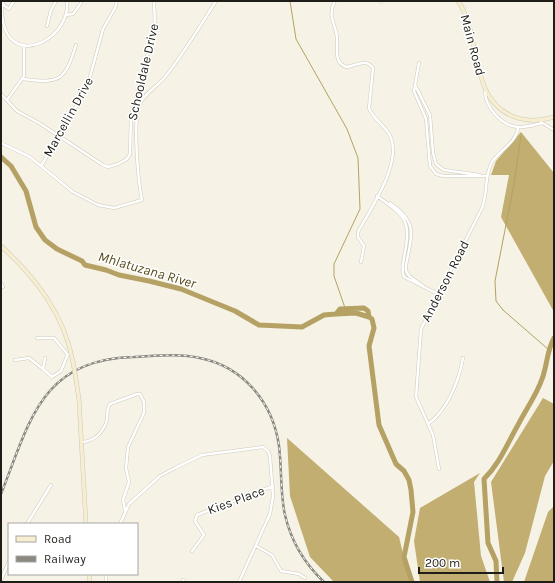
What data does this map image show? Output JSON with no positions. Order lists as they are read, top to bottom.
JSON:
{
  "streets": {
    "street": [
      "Main Road",
      "Schooldale Drive",
      "Marcellin Drive",
      "Anderson Road",
      "Kies Place"
    ]
  },
  "crossings": [
    ["Main Road", "Anderson Road"],
    ["Schooldale Drive", "Marcellin Drive"]
  ],
  "water": ["Mhlatuzana River"],
  "legend": ["Road", "Railway"],
  "scale_bar": "200 m"
}
